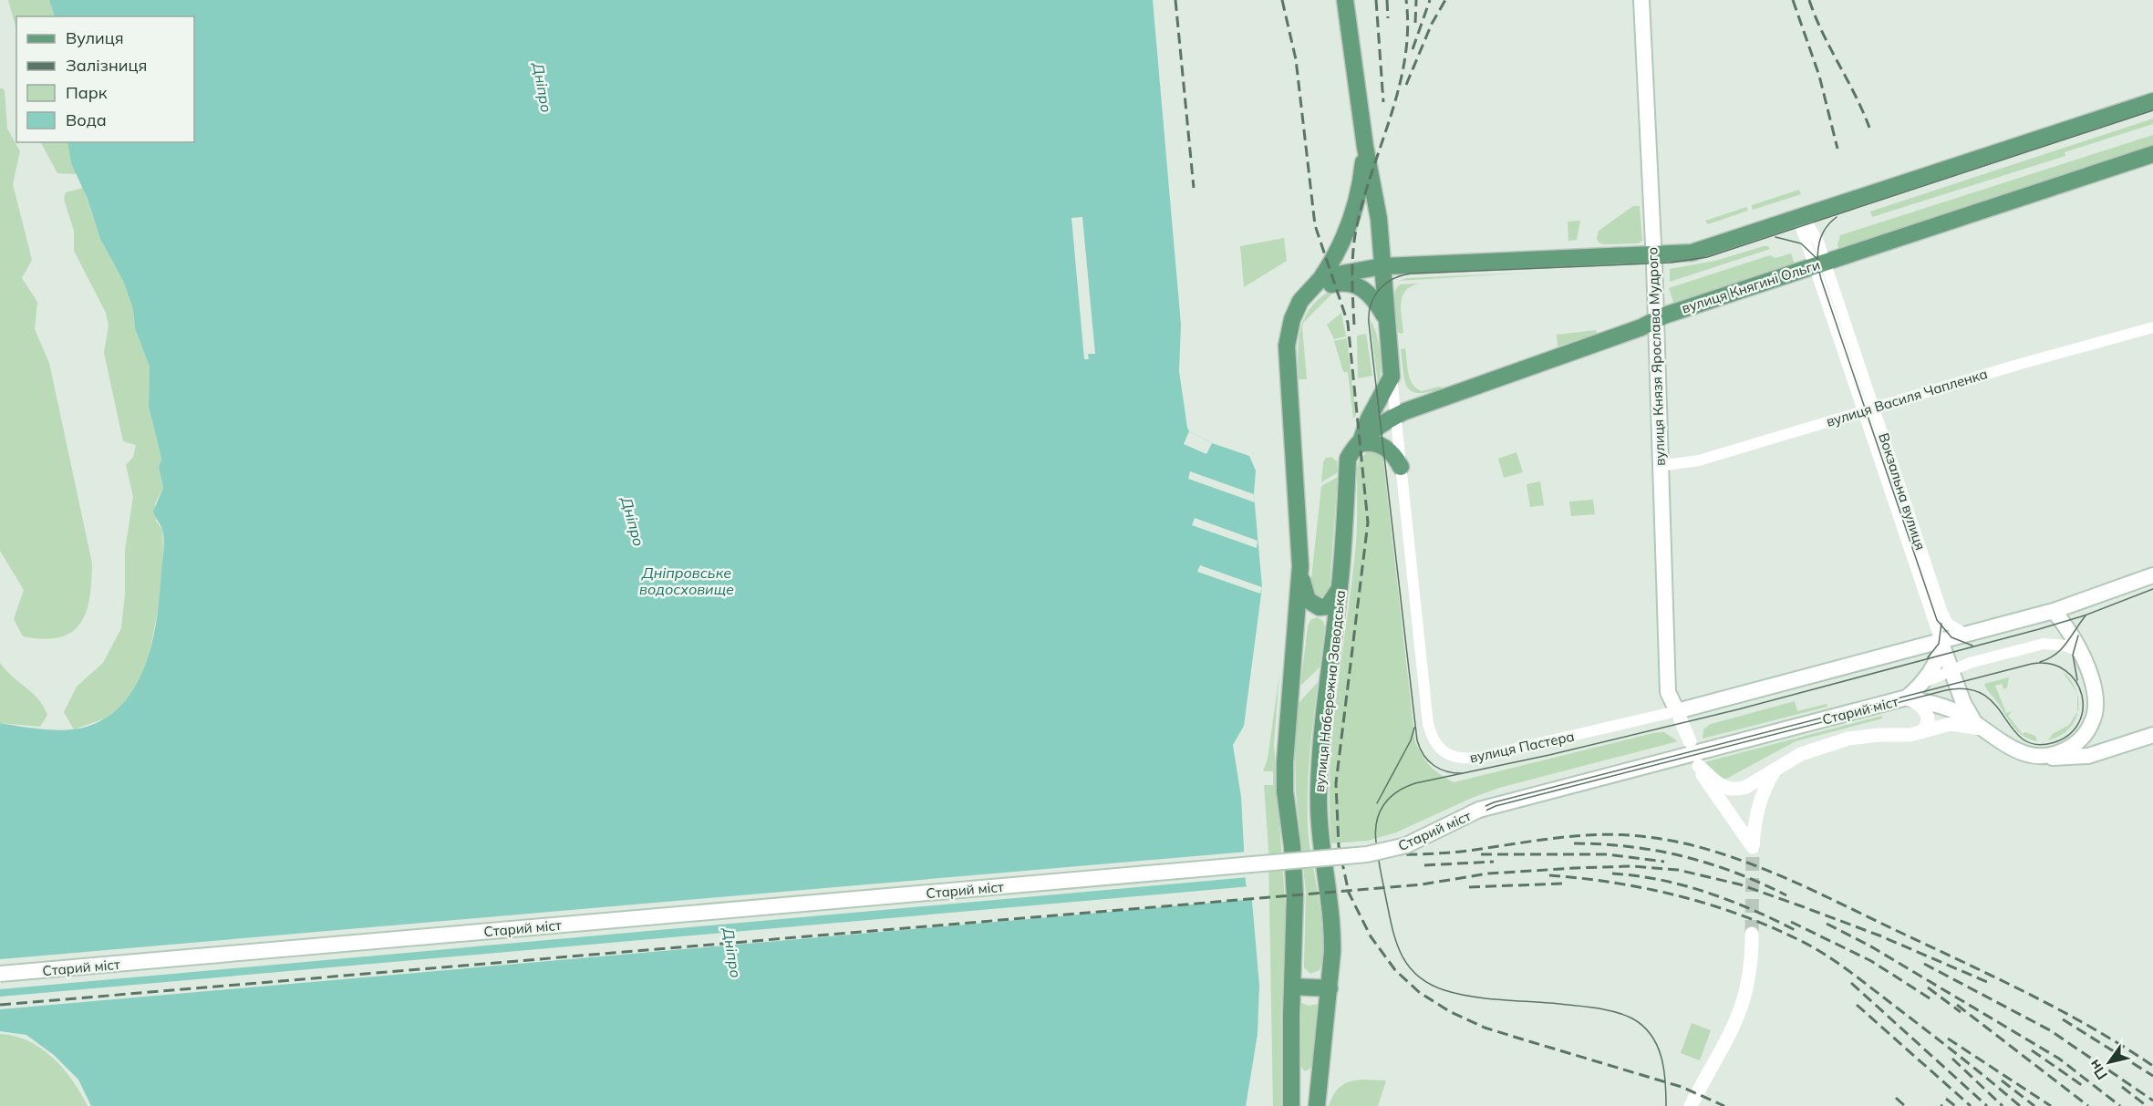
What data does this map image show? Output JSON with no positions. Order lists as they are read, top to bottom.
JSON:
{
  "streets": {
    "main road": [
      "вулиця Княгині Ольги",
      "вулиця Князя Ярослава Мудрого",
      "вулиця Набережна Заводська",
      "Старий міст",
      "вулиця Пастера"
    ],
    "street": ["вулиця Василя Чапленка", "Вокзальна вулиця"]
  },
  "crossings": [
    ["вулиця Княгині Ольги", "вулиця Князя Ярослава Мудрого"],
    ["вулиця Княгині Ольги", "Вокзальна вулиця"],
    ["вулиця Княгині Ольги", "вулиця Набережна Заводська"],
    ["вулиця Княгині Ольги", "вулиця Пастера"],
    ["вулиця Князя Ярослава Мудрого", "вулиця Василя Чапленка"],
    ["вулиця Князя Ярослава Мудрого", "вулиця Пастера"],
    ["вулиця Василя Чапленка", "Вокзальна вулиця"],
    ["Вокзальна вулиця", "вулиця Пастера"],
    ["вулиця Набережна Заводська", "вулиця Пастера"]
  ],
  "water": ["Дніпро", "Дніпровське водосховище"],
  "legend": [
    "Вулиця",
    "Залізниця",
    "Парк",
    "Вода"
  ],
  "north": "bottom left"
}
